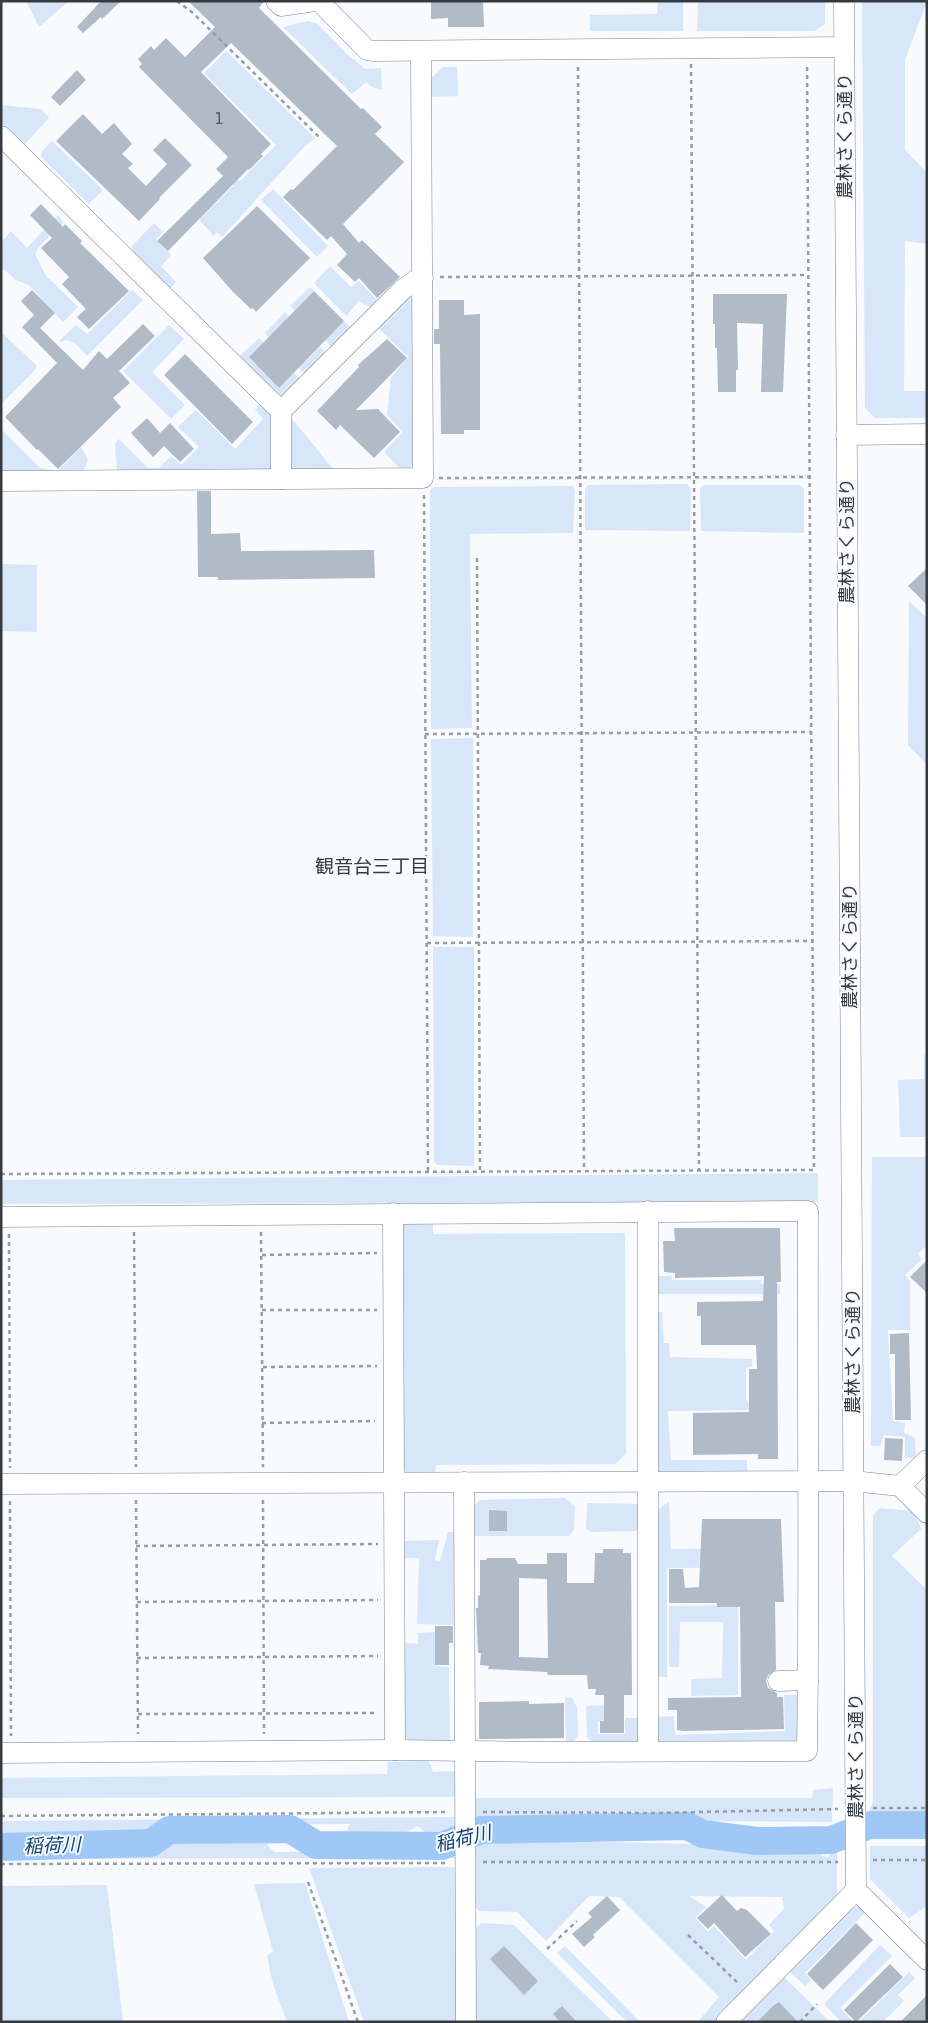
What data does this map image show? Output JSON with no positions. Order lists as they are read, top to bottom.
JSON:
{
  "streets": {
    "street": ["農林さくら通り"]
  },
  "districts": ["観音台三丁目"],
  "water": ["稲荷川"],
  "house_numbers": ["1"]
}
